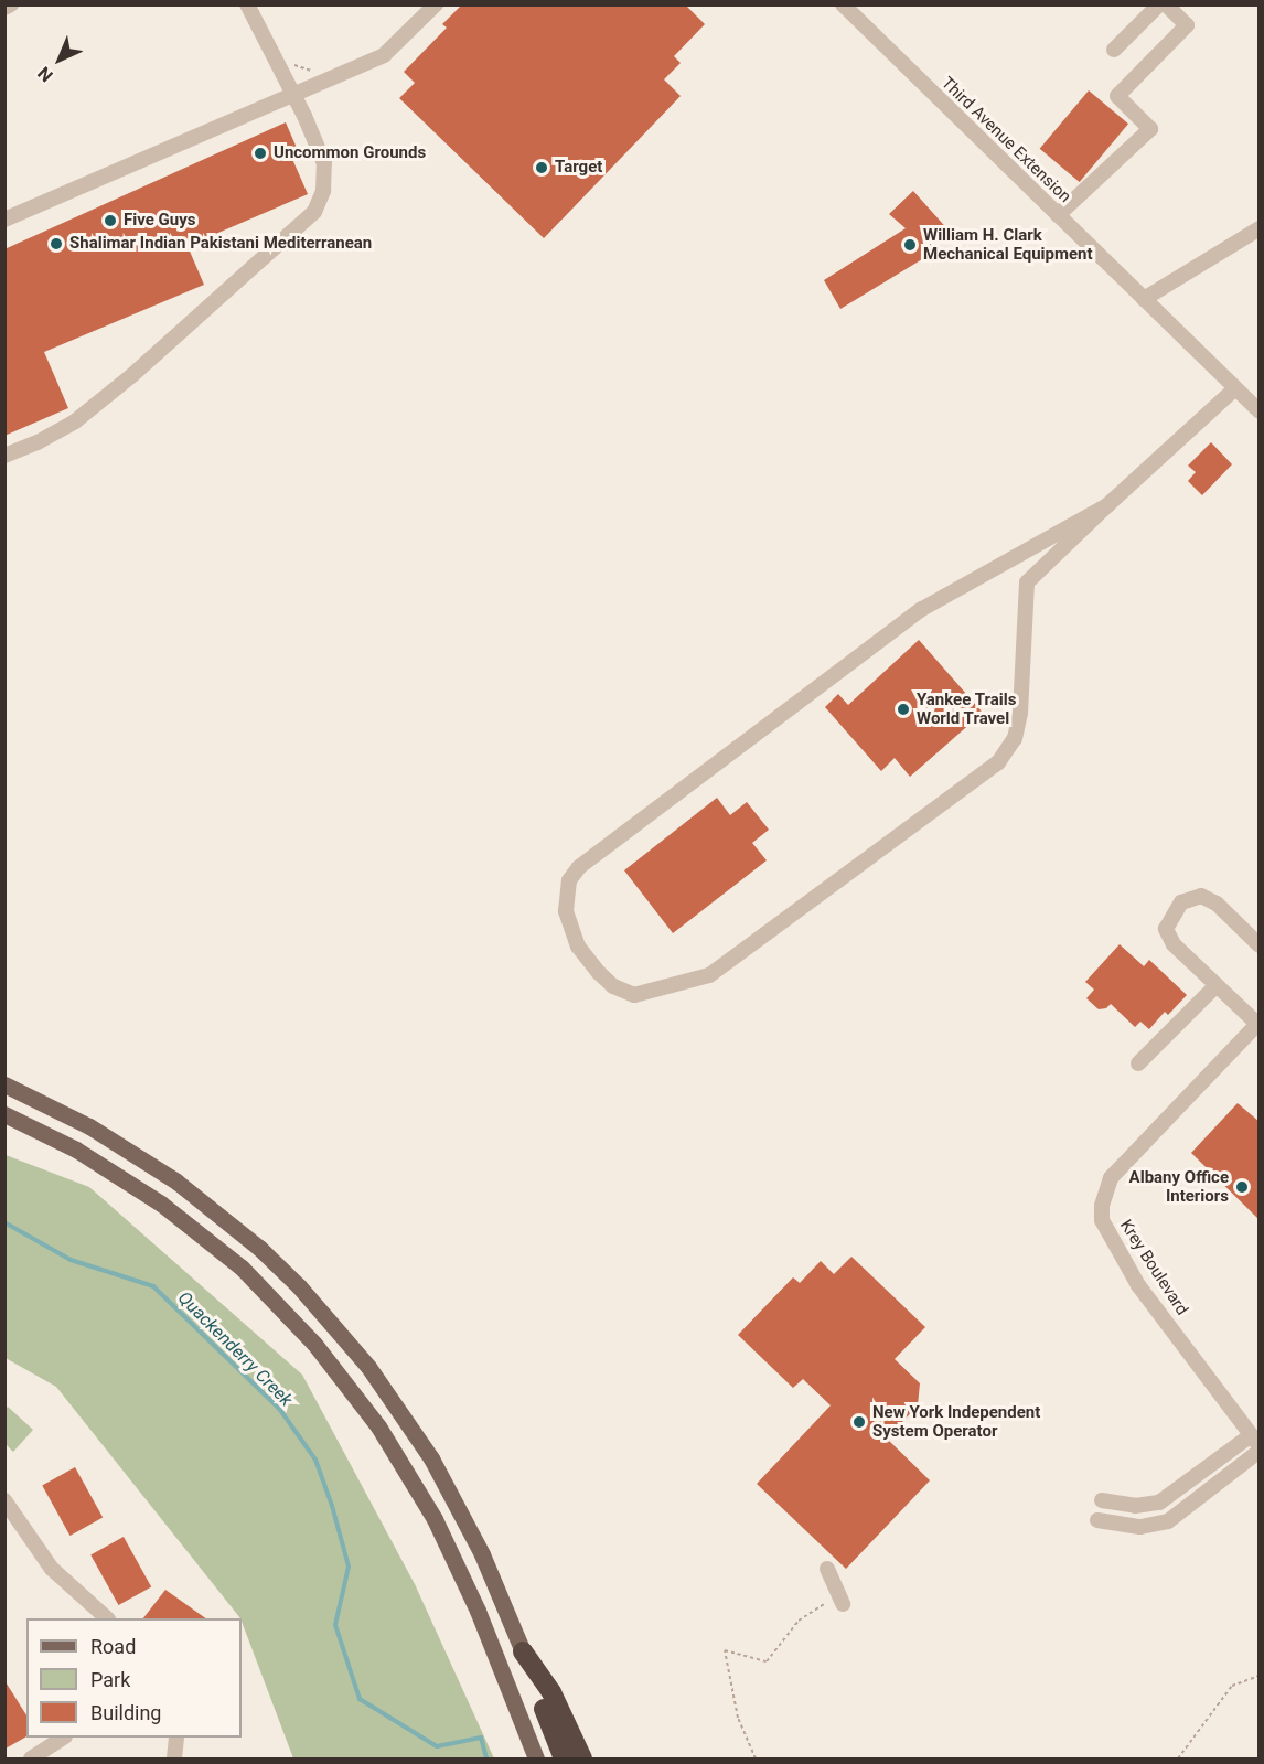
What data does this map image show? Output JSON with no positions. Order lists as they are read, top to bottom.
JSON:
{
  "streets": {
    "street": ["Third Avenue Extension", "Krey Boulevard"]
  },
  "water": ["Quackenderry Creek"],
  "places": [
    "Uncommon Grounds",
    "Target",
    "Five Guys",
    "Shalimar Indian Pakistani Mediterranean",
    "William H. Clark Mechanical Equipment",
    "Yankee Trails World Travel",
    "Albany Office Interiors",
    "New York Independent System Operator"
  ],
  "legend": ["Road", "Park", "Building"],
  "north": "bottom left"
}
